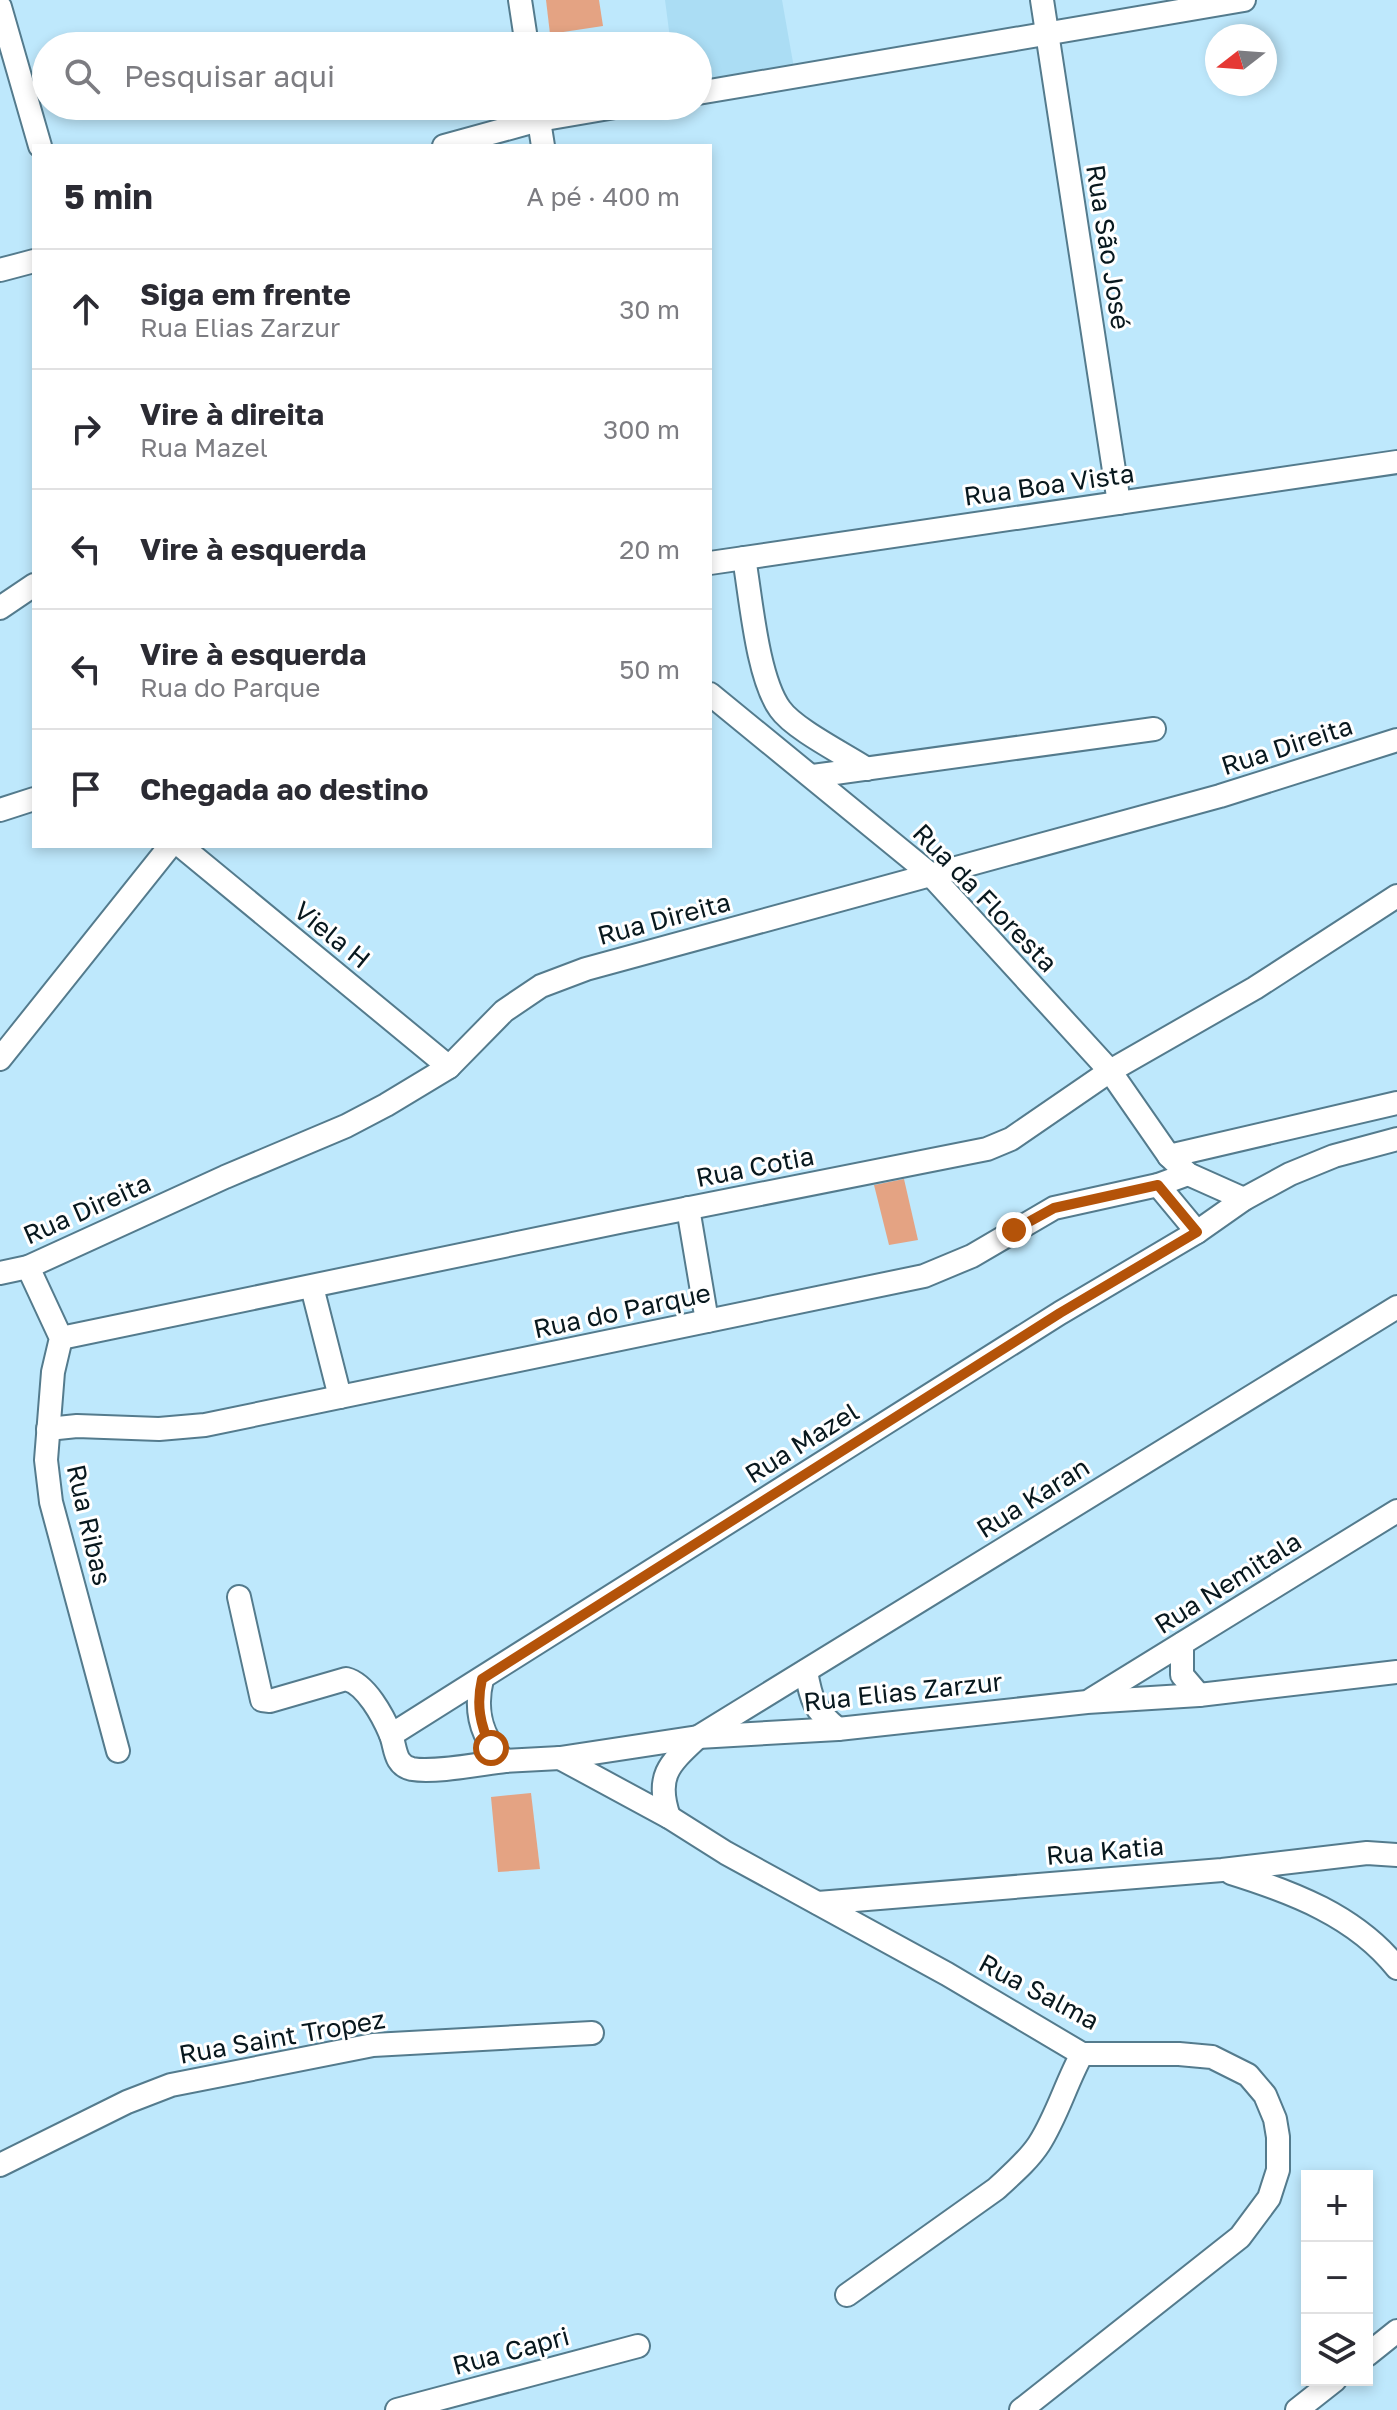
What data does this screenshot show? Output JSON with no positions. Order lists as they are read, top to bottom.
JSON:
{
  "streets": {
    "street": [
      "Rua São José",
      "Rua Boa Vista",
      "Rua Direita",
      "Rua da Floresta",
      "Viela H",
      "Rua Cotia",
      "Rua do Parque",
      "Rua Mazel",
      "Rua Karan",
      "Rua Ribas",
      "Rua Nemitala",
      "Rua Elias Zarzur",
      "Rua Katia",
      "Rua Salma",
      "Rua Saint Tropez",
      "Rua Capri"
    ]
  },
  "crossings": [
    ["Rua São José", "Rua Boa Vista"],
    ["Rua Direita", "Rua da Floresta"],
    ["Rua Direita", "Viela H"],
    ["Rua da Floresta", "Rua Cotia"],
    ["Rua da Floresta", "Rua do Parque"],
    ["Rua da Floresta", "Rua Mazel"],
    ["Rua Cotia", "Rua Ribas"],
    ["Rua do Parque", "Rua Ribas"],
    ["Rua Mazel", "Rua Elias Zarzur"],
    ["Rua Karan", "Rua Elias Zarzur"],
    ["Rua Nemitala", "Rua Elias Zarzur"],
    ["Rua Elias Zarzur", "Rua Salma"],
    ["Rua Katia", "Rua Salma"]
  ],
  "north": "left",
  "page": {
    "search": "Pesquisar aqui",
    "heading": ["5 min", "A pé · 400 m"],
    "list": [
      ["Siga em frente", "Rua Elias Zarzur", "30 m"],
      ["Vire à direita", "Rua Mazel", "300 m"],
      ["Vire à esquerda", "20 m"],
      ["Vire à esquerda", "Rua do Parque", "50 m"],
      "Chegada ao destino"
    ],
    "map_buttons": ["+", "−"]
  }
}
